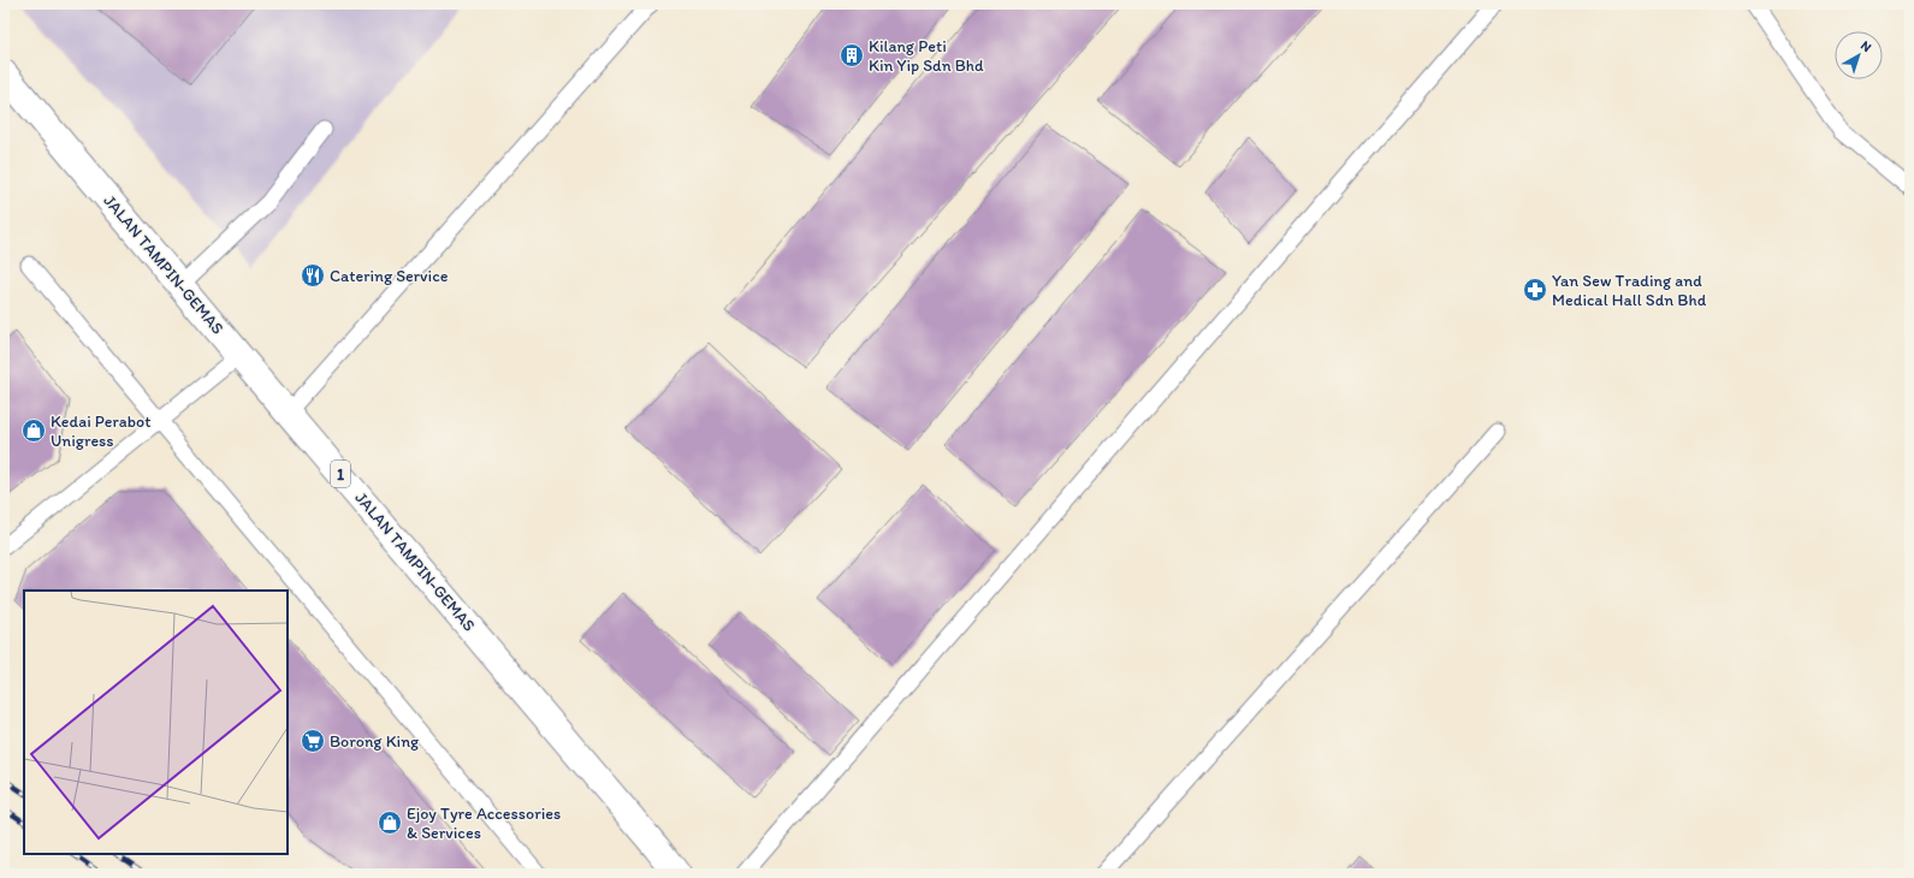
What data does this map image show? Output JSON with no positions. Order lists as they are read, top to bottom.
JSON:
{
  "streets": {
    "highway": ["JALAN TAMPIN-GEMAS", "1"]
  },
  "places": {
    "building": ["Kilang Peti Kin Yip Sdn Bhd"],
    "restaurant": ["Catering Service"],
    "pharmacy": ["Yan Sew Trading and Medical Hall Sdn Bhd"],
    "shop": ["Kedai Perabot Unigress", "Ejoy Tyre Accessories & Services"],
    "supermarket": ["Borong King"]
  },
  "north": "top right"
}
